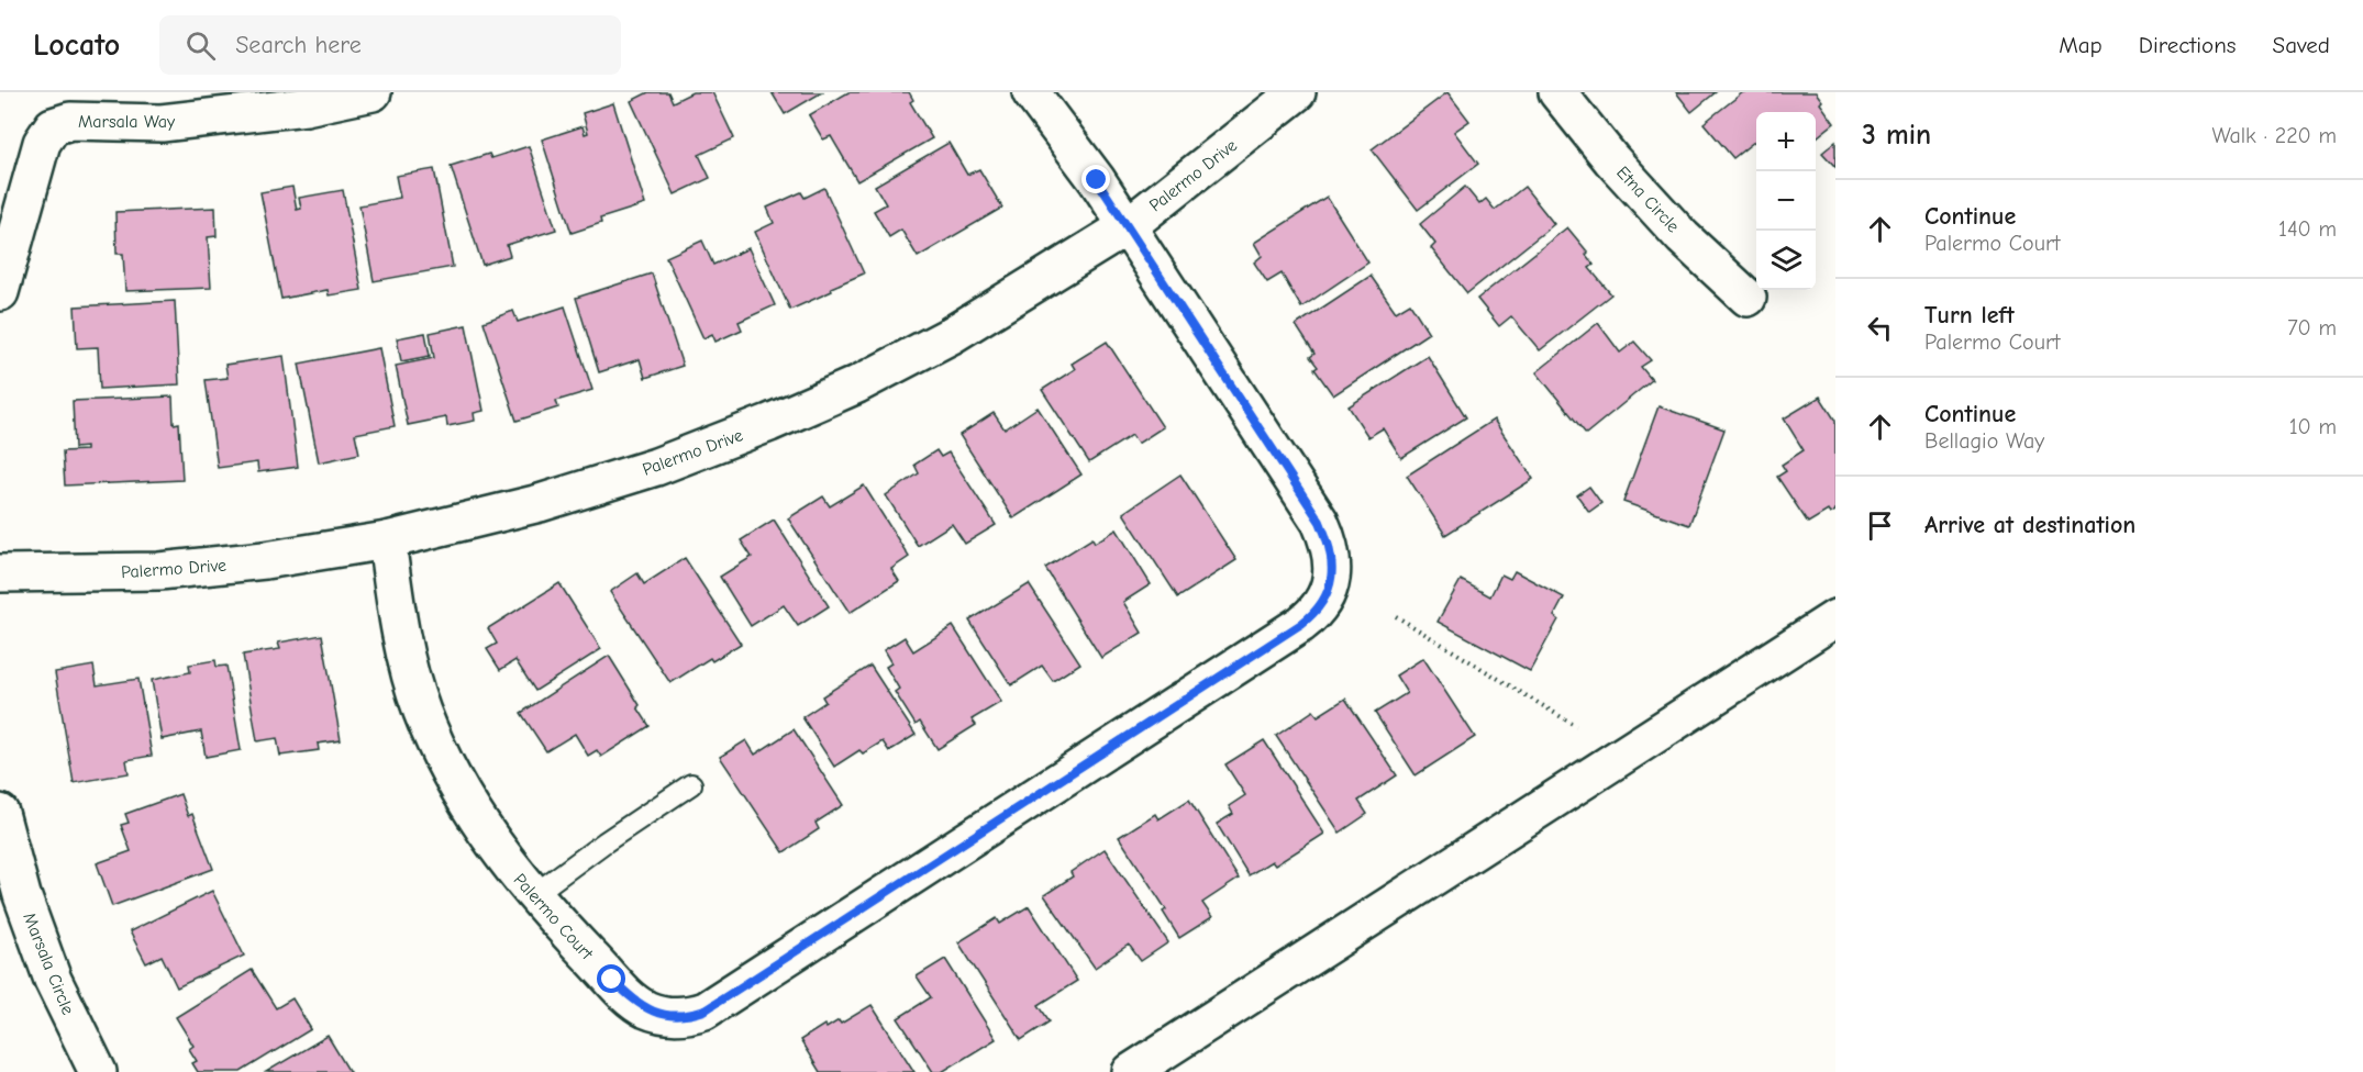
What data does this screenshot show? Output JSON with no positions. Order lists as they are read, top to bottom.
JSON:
{
  "streets": {
    "street": [
      "Marsala Way",
      "Palermo Drive",
      "Etna Circle",
      "Palermo Court",
      "Marsala Circle"
    ]
  },
  "crossings": [
    ["Palermo Drive", "Palermo Court"]
  ],
  "page": {
    "header": "Locato",
    "search": "Search here",
    "nav": ["Map", "Directions", "Saved"],
    "heading": ["3 min", "Walk · 220 m"],
    "map_buttons": ["+", "−"],
    "list": [
      ["Continue", "Palermo Court", "140 m"],
      ["Turn left", "Palermo Court", "70 m"],
      ["Continue", "Bellagio Way", "10 m"],
      "Arrive at destination"
    ]
  }
}
